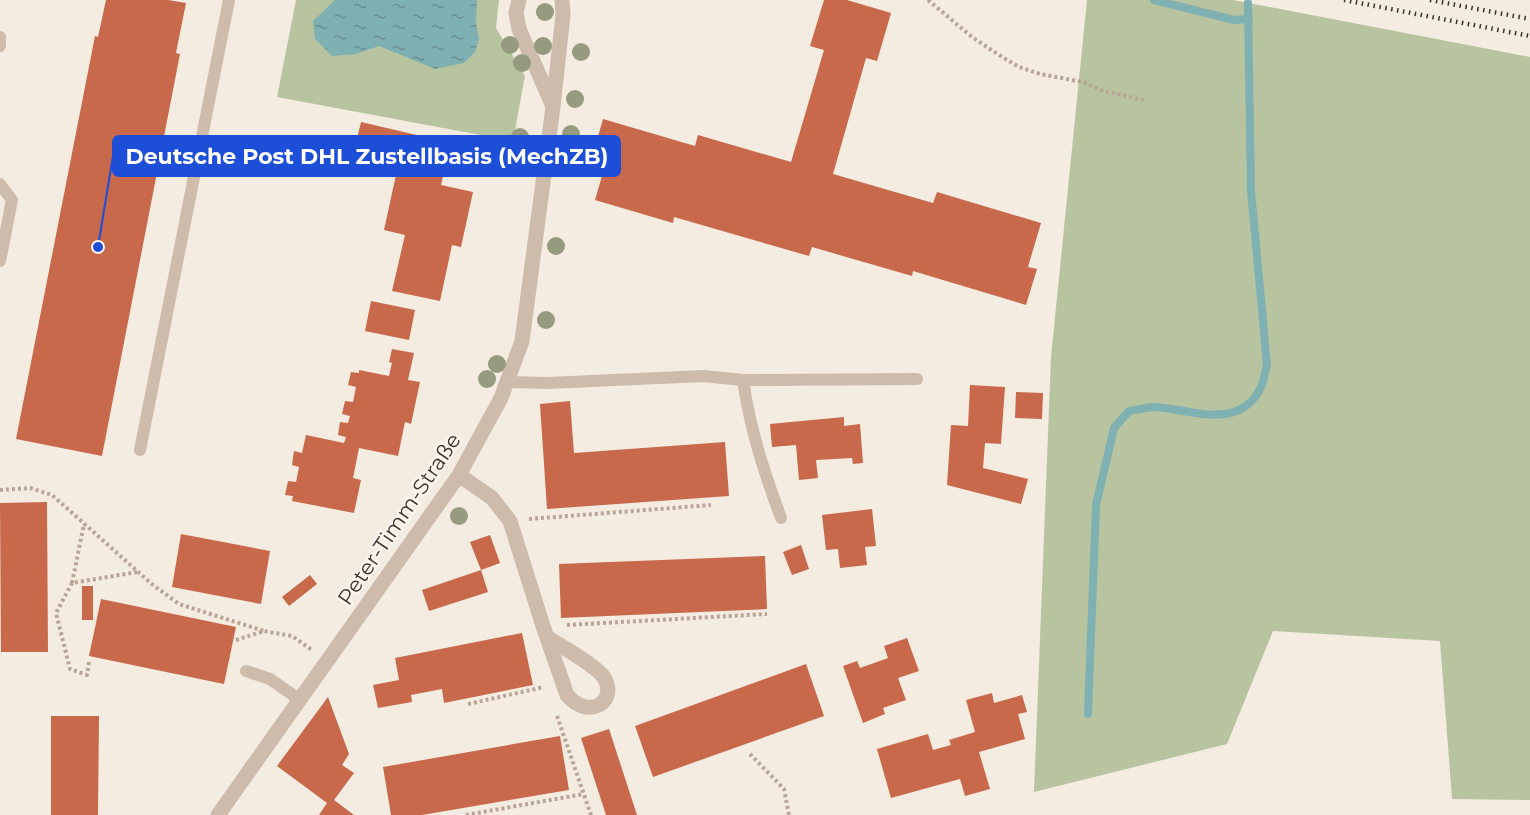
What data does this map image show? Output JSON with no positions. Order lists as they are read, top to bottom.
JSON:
{
  "streets": {
    "street": ["Peter-Timm-Straße"]
  },
  "places": ["Deutsche Post DHL Zustellbasis (MechZB)"]
}
